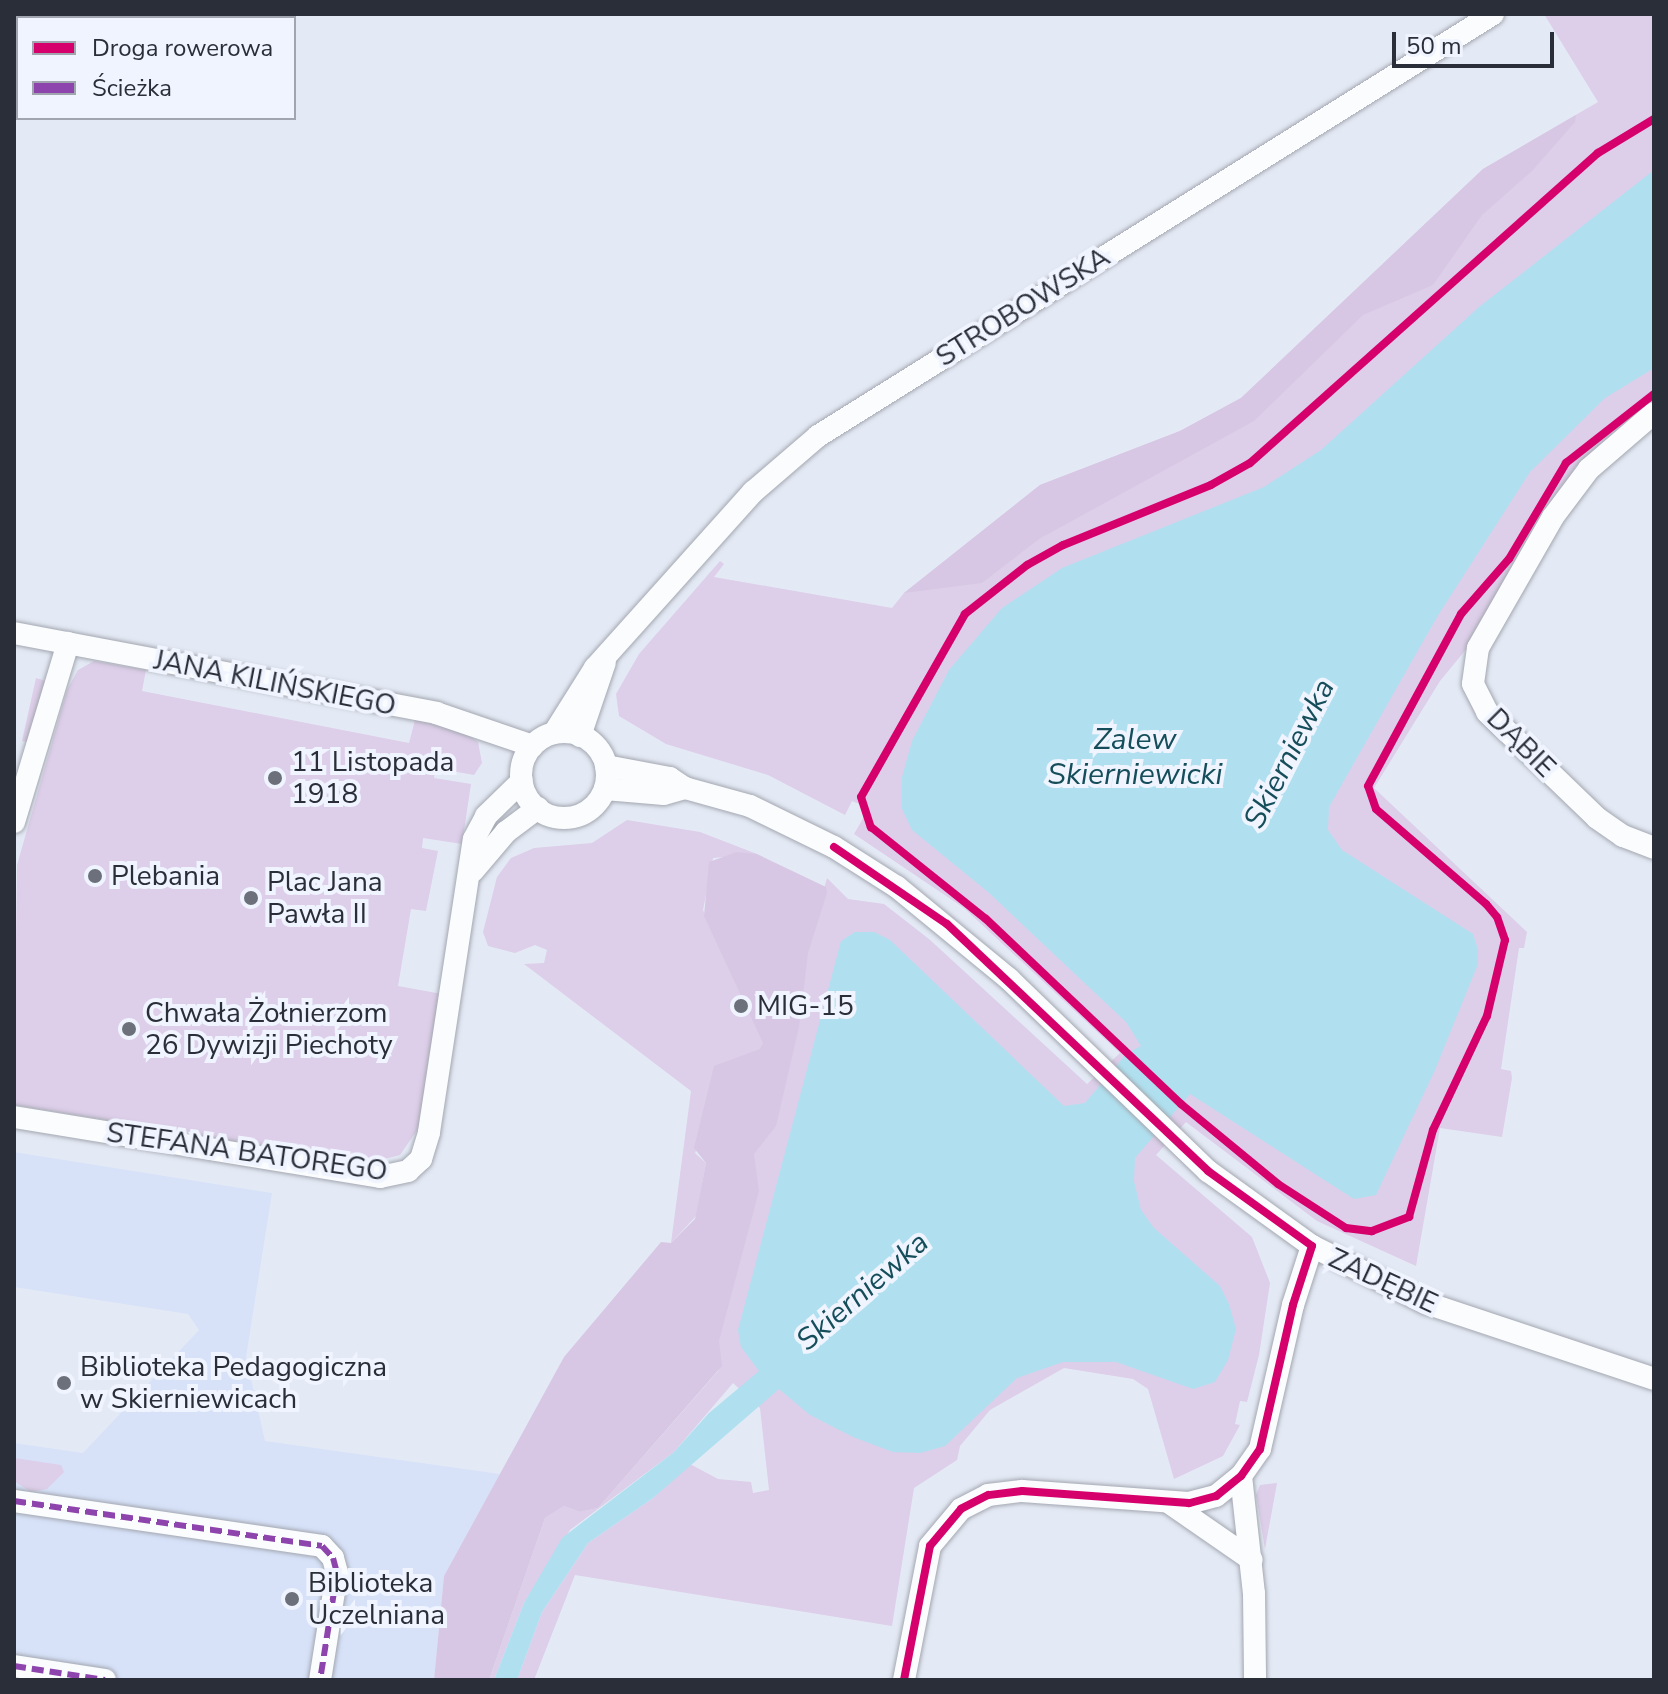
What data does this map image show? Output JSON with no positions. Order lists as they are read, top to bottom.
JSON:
{
  "streets": {
    "street": [
      "STROBOWSKA",
      "JANA KILIŃSKIEGO",
      "DĄBIE",
      "STEFANA BATOREGO",
      "ZADĘBIE"
    ]
  },
  "crossings": [
    ["STROBOWSKA", "JANA KILIŃSKIEGO"],
    ["STROBOWSKA", "STEFANA BATOREGO"],
    ["STROBOWSKA", "ZADĘBIE"],
    ["JANA KILIŃSKIEGO", "STEFANA BATOREGO"],
    ["JANA KILIŃSKIEGO", "ZADĘBIE"],
    ["STEFANA BATOREGO", "ZADĘBIE"]
  ],
  "water": ["Zalew Skierniewicki", "Skierniewka"],
  "places": [
    "11 Listopada 1918",
    "Plebania",
    "Plac Jana Pawła II",
    "MIG-15",
    "Chwała Żołnierzom 26 Dywizji Piechoty",
    "Biblioteka Pedagogiczna w Skierniewicach",
    "Biblioteka Uczelniana"
  ],
  "legend": ["Droga rowerowa", "Ścieżka"],
  "scale_bar": "50 m"
}
